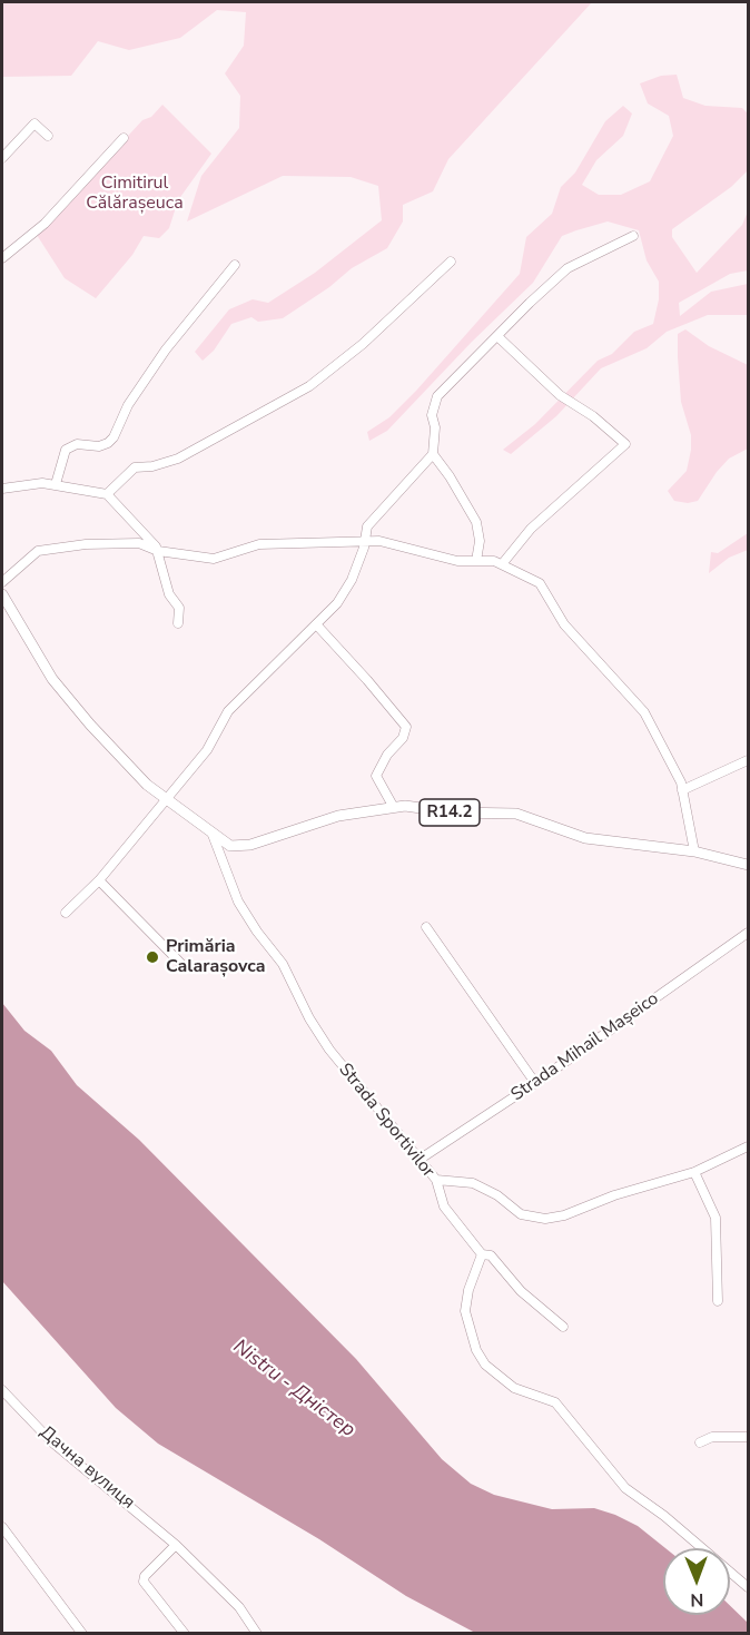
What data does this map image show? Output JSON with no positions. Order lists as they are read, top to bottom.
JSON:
{
  "streets": {
    "main road": ["R14.2"],
    "street": ["Strada Mihail Mașeico", "Strada Sportivilor", "Дачна вулиця"]
  },
  "crossings": [
    ["R14.2", "Strada Sportivilor"],
    ["Strada Mihail Mașeico", "Strada Sportivilor"]
  ],
  "water": ["Nistru - Дністер"],
  "parks": ["Cimitirul Călărașeuca"],
  "places": ["Primăria Calarașovca"],
  "north": "bottom"
}
